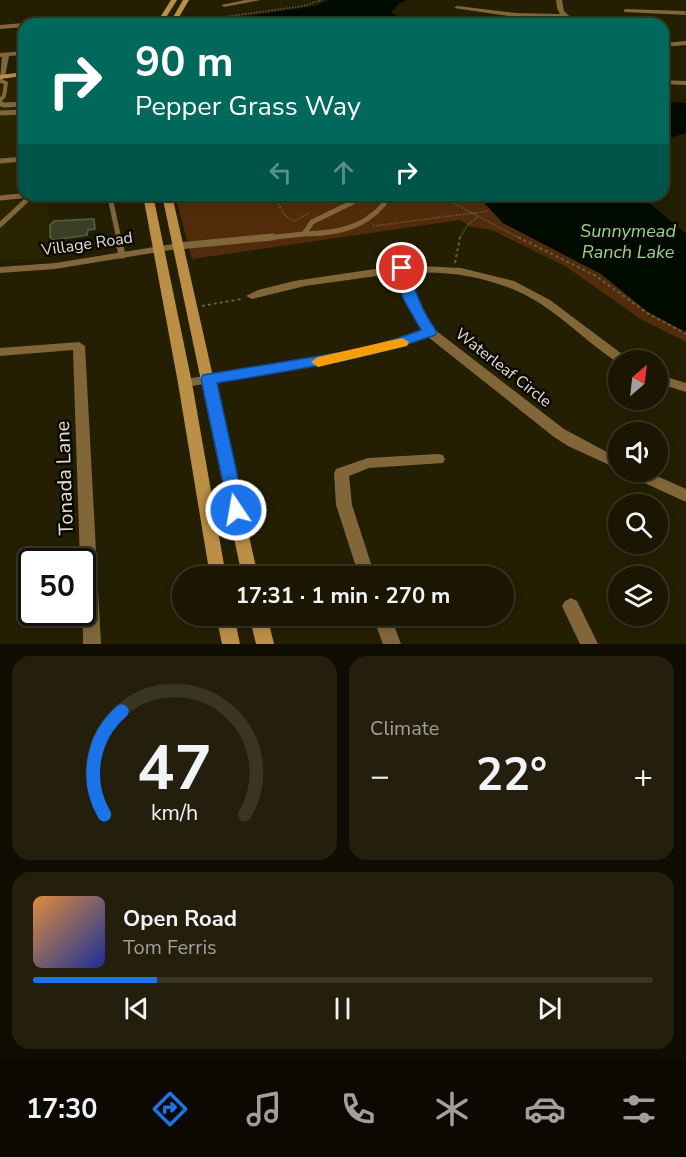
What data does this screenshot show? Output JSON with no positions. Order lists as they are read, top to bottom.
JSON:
{
  "streets": {
    "street": ["Village Road", "Waterleaf Circle", "Tonada Lane"]
  },
  "water": ["Sunnymead Ranch Lake"],
  "north": "top right",
  "page": {
    "turn": ["90 m", "Pepper Grass Way"],
    "limit": "50",
    "trip": "17:31 · 1 min · 270 m",
    "tile": "Climate",
    "heat": ["−", "22°", "+"],
    "song": ["Open Road", "Tom Ferris"],
    "tabs": "17:30",
    "gauge": ["47", "km/h"]
  }
}
